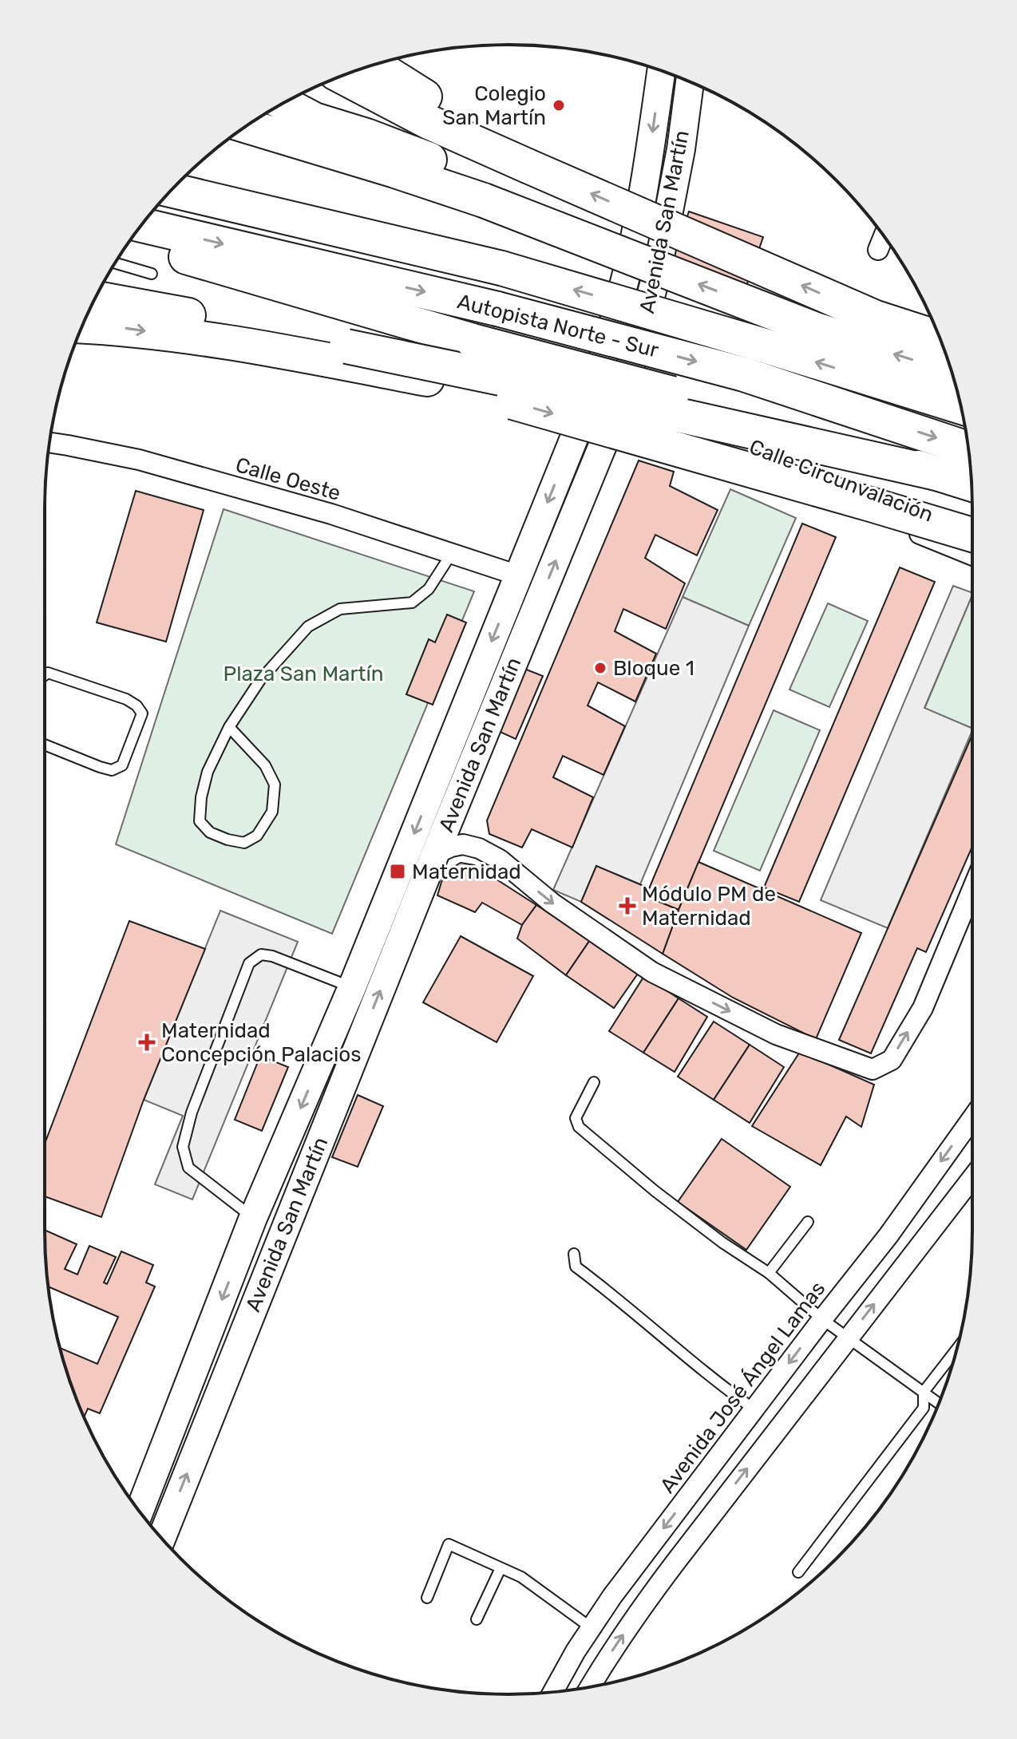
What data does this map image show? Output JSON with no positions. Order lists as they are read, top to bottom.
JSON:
{
  "streets": {
    "highway": ["Autopista Norte - Sur"],
    "main road": ["Avenida San Martín"],
    "street": ["Calle Oeste", "Calle Circunvalación", "Avenida José Ángel Lamas"]
  },
  "crossings": [
    ["Avenida San Martín", "Calle Oeste"],
    ["Avenida San Martín", "Calle Circunvalación"]
  ],
  "parks": ["Plaza San Martín"],
  "places": {
    "other": ["Colegio San Martín", "Bloque 1"],
    "transit": ["Maternidad"],
    "health": ["Módulo PM de Maternidad", "Maternidad Concepción Palacios"]
  }
}
